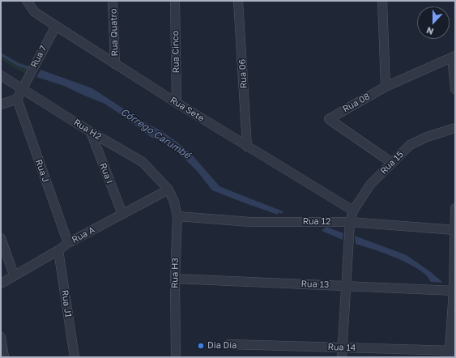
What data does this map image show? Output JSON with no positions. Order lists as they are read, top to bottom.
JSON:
{
  "streets": {
    "street": [
      "Rua Quatro",
      "Rua Cinco",
      "Rua 7",
      "Rua 06",
      "Rua 08",
      "Rua Sete",
      "Rua H2",
      "Rua 15",
      "Rua J",
      "Rua I",
      "Rua 12",
      "Rua A",
      "Rua H3",
      "Rua 13",
      "Rua J1",
      "Rua 14"
    ]
  },
  "crossings": [
    ["Rua Quatro", "Rua Sete"],
    ["Rua Cinco", "Rua Sete"],
    ["Rua 7", "Rua Sete"],
    ["Rua 7", "Rua H2"],
    ["Rua 7", "Rua J"],
    ["Rua 06", "Rua Sete"],
    ["Rua 08", "Rua 15"],
    ["Rua Sete", "Rua 15"],
    ["Rua H2", "Rua I"],
    ["Rua H2", "Rua A"],
    ["Rua H2", "Rua H3"],
    ["Rua 15", "Rua 12"],
    ["Rua 15", "Rua 13"],
    ["Rua J", "Rua A"],
    ["Rua I", "Rua A"],
    ["Rua 12", "Rua H3"],
    ["Rua A", "Rua H3"],
    ["Rua A", "Rua J1"],
    ["Rua H3", "Rua 13"]
  ],
  "water": ["Córrego Carumbé"],
  "places": ["Dia Dia"],
  "north": "bottom"
}
